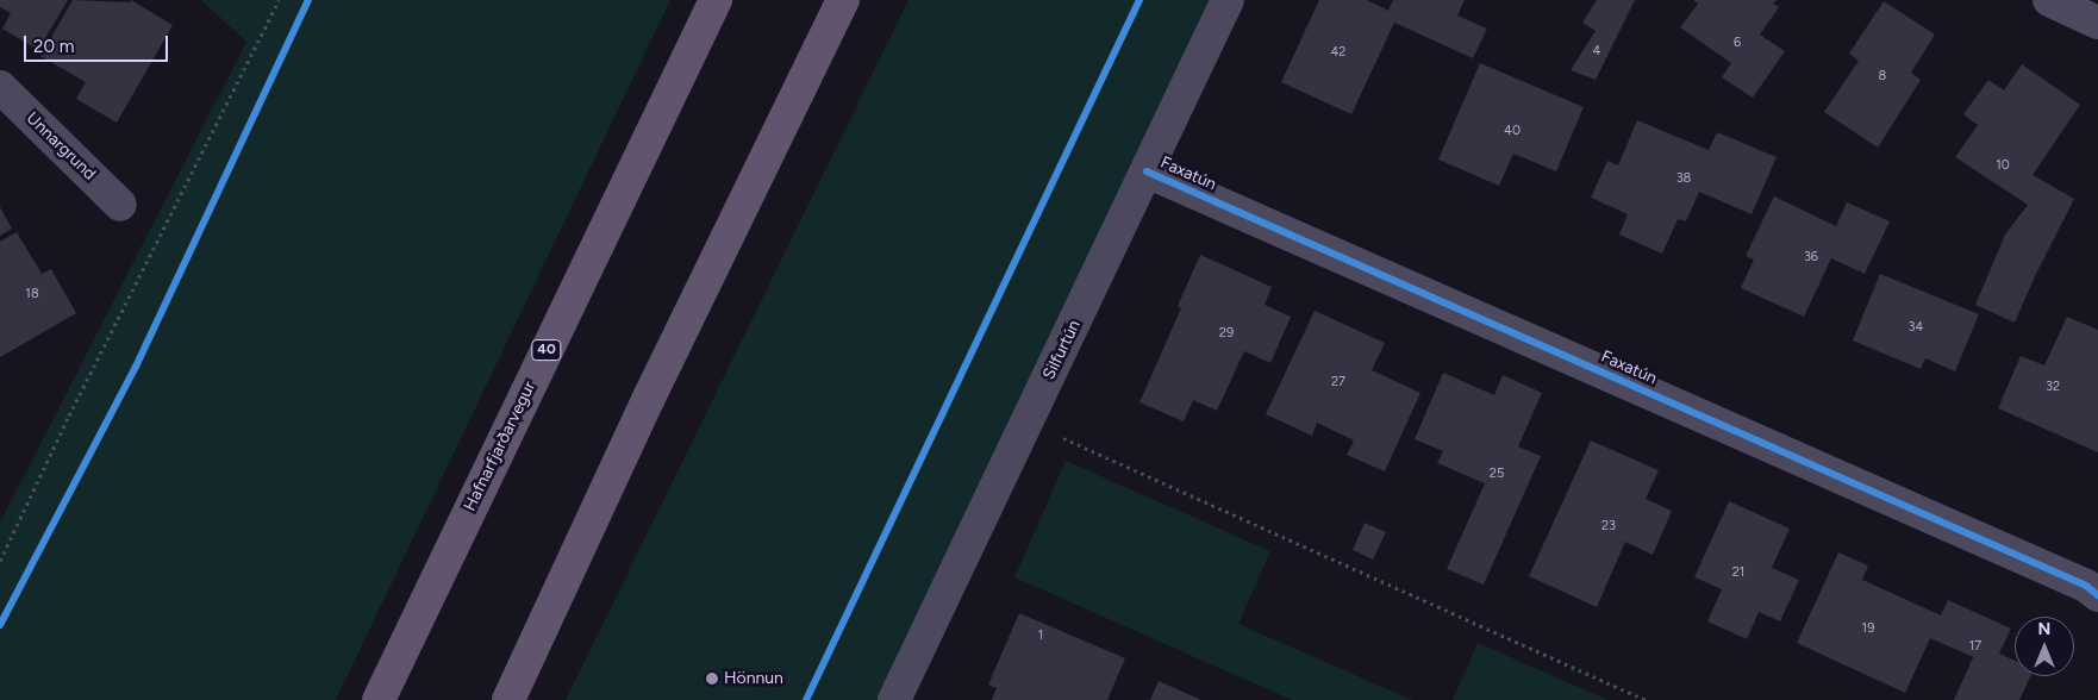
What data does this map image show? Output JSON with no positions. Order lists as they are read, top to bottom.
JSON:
{
  "streets": {
    "main road": ["40", "Hafnarfjarðarvegur"],
    "street": ["Unnargrund", "Faxatún", "Silfurtún"]
  },
  "crossings": [
    ["Faxatún", "Silfurtún"]
  ],
  "places": ["Hönnun"],
  "house_numbers": [
    "6",
    "4",
    "42",
    "8",
    "40",
    "10",
    "38",
    "36",
    "18",
    "34",
    "29",
    "27",
    "32",
    "25",
    "23",
    "21",
    "19",
    "1",
    "17"
  ],
  "scale_bar": "20 m",
  "north": "top"
}
